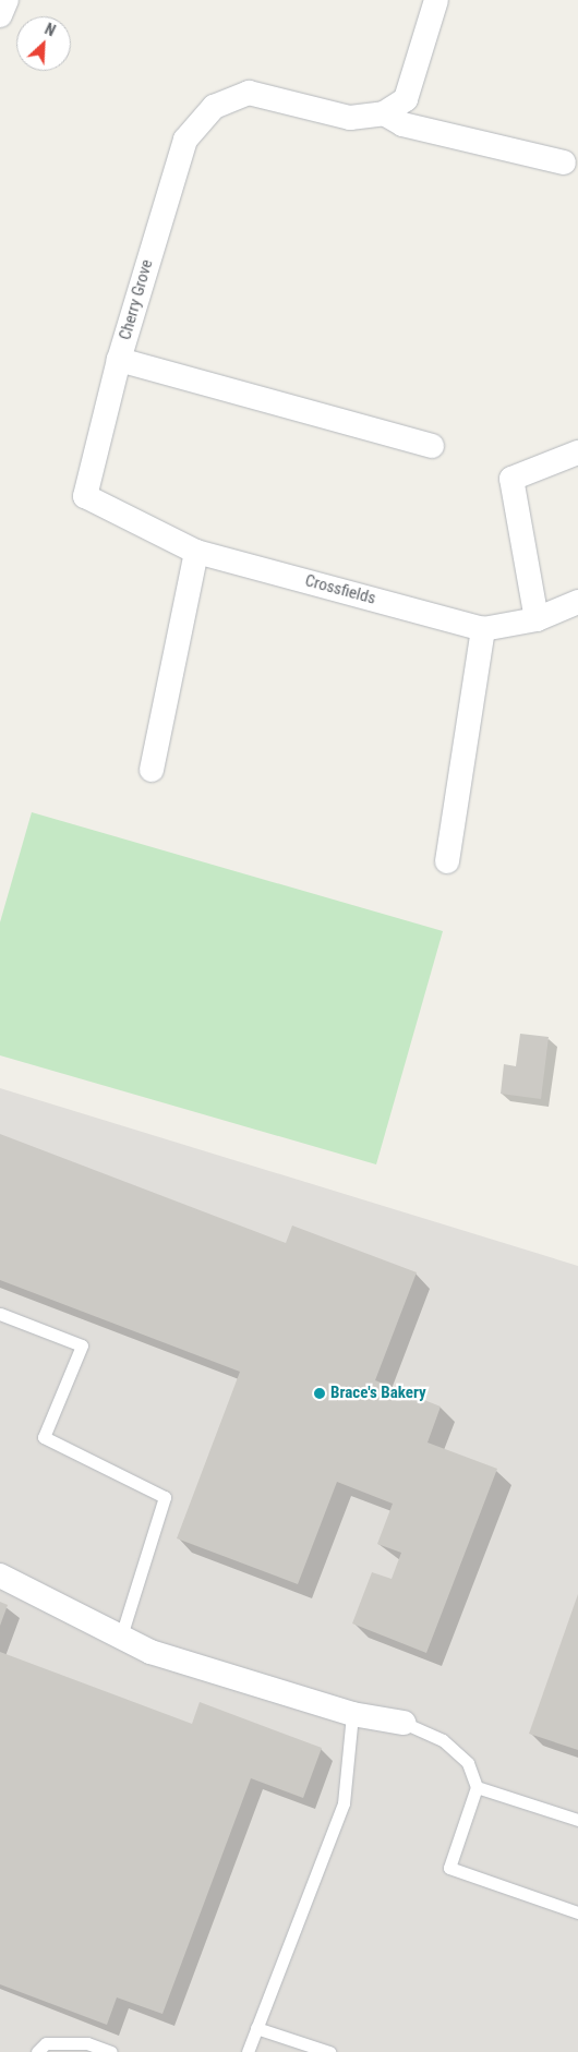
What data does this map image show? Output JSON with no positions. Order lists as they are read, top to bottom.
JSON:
{
  "streets": {
    "street": ["Cherry Grove", "Crossfields"]
  },
  "crossings": [
    ["Cherry Grove", "Crossfields"]
  ],
  "places": ["Brace's Bakery"],
  "north": "top right"
}
